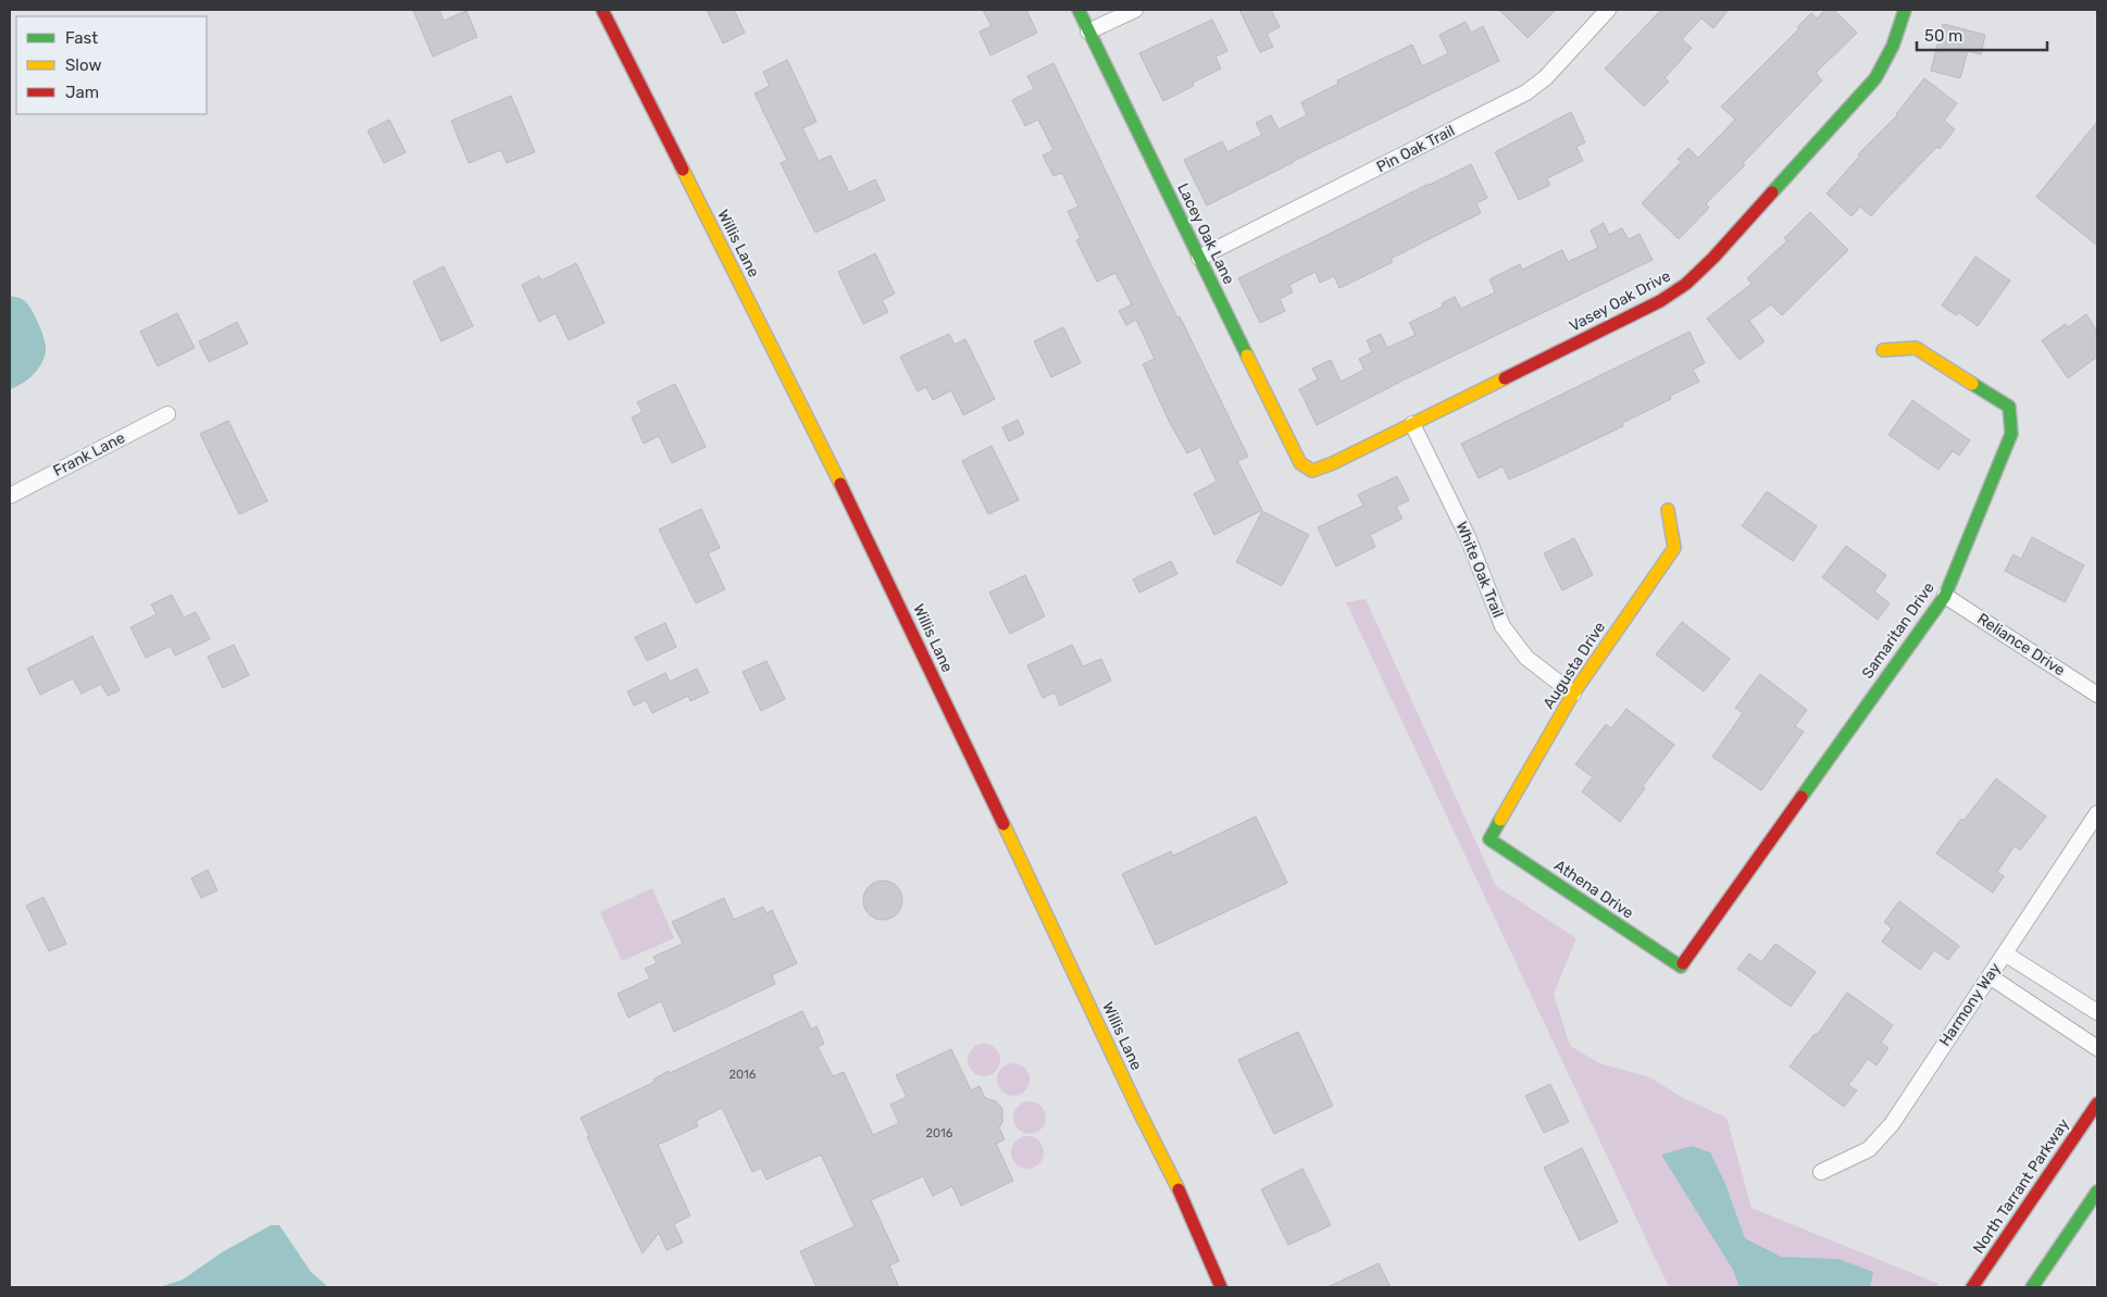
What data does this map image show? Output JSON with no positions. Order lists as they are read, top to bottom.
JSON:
{
  "streets": {
    "street": [
      "Pin Oak Trail",
      "Lacey Oak Lane",
      "Willis Lane",
      "Vasey Oak Drive",
      "Frank Lane",
      "White Oak Trail",
      "Samaritan Drive",
      "Reliance Drive",
      "Augusta Drive",
      "Athena Drive",
      "Harmony Way",
      "North Tarrant Parkway"
    ]
  },
  "crossings": [
    ["Pin Oak Trail", "Lacey Oak Lane"],
    ["Lacey Oak Lane", "Vasey Oak Drive"],
    ["Vasey Oak Drive", "White Oak Trail"],
    ["White Oak Trail", "Augusta Drive"],
    ["Samaritan Drive", "Reliance Drive"],
    ["Samaritan Drive", "Athena Drive"],
    ["Augusta Drive", "Athena Drive"]
  ],
  "house_numbers": ["2016", "2016"],
  "legend": ["Fast", "Slow", "Jam"],
  "scale_bar": "50 m"
}
